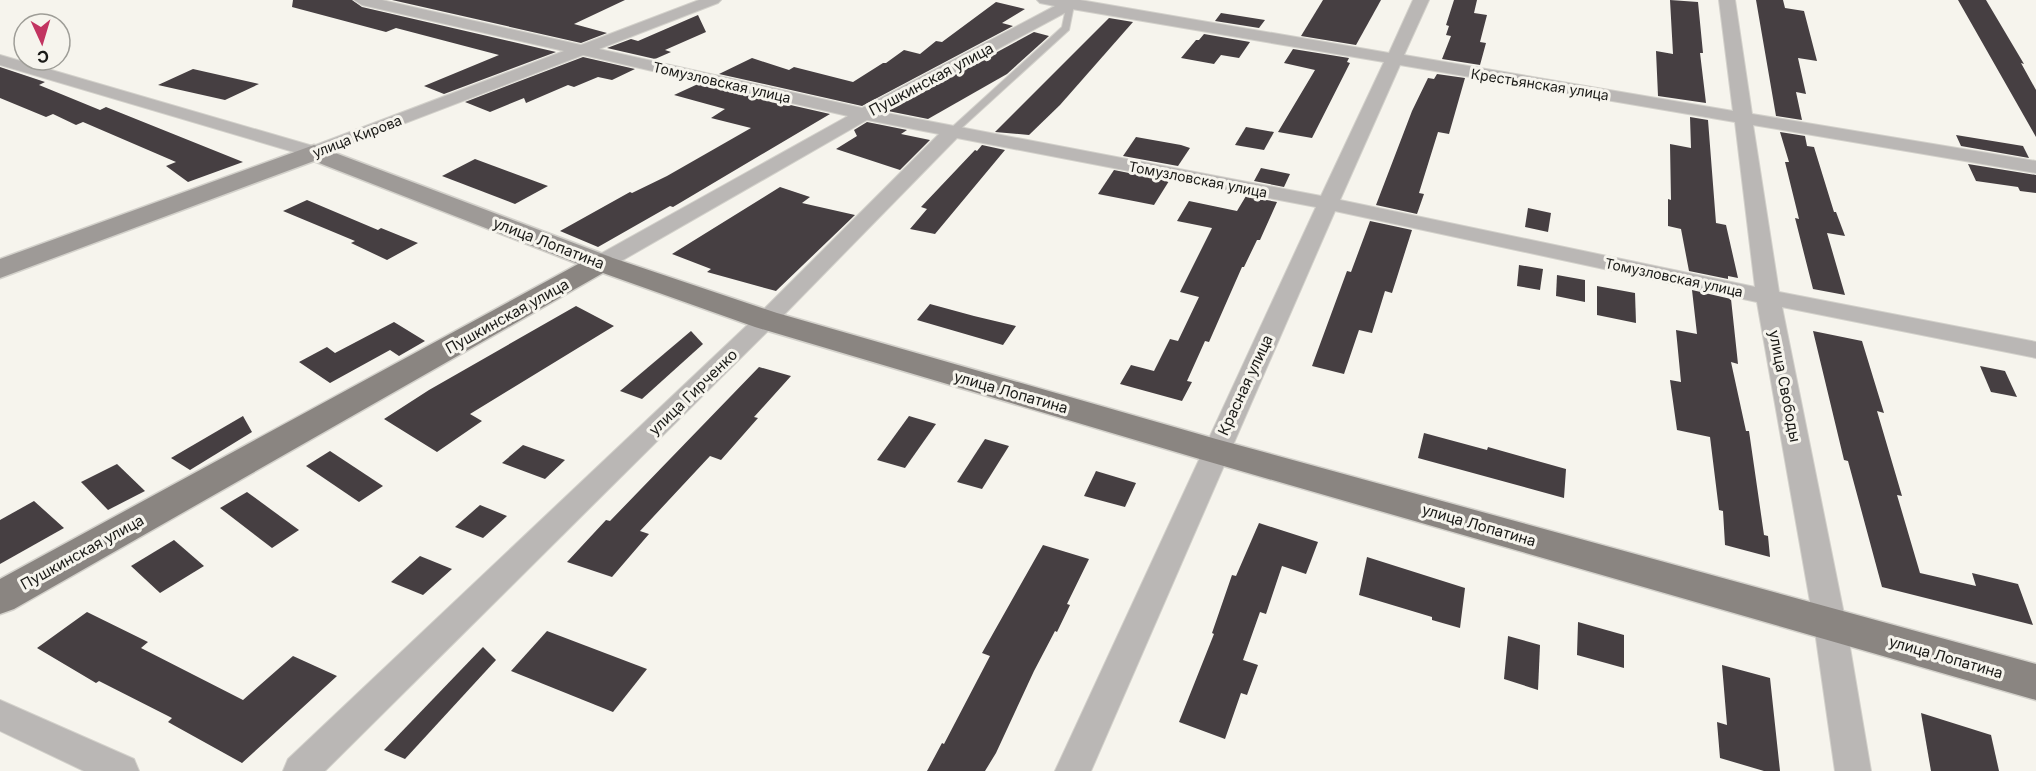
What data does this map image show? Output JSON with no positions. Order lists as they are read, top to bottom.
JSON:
{
  "streets": {
    "main road": ["Пушкинская улица", "улица Лопатина"],
    "street": [
      "Томузловская улица",
      "Крестьянская улица",
      "улица Кирова",
      "Красная улица",
      "улица Свободы",
      "улица Гирченко"
    ]
  },
  "crossings": [
    ["Пушкинская улица", "Томузловская улица"],
    ["Пушкинская улица", "Крестьянская улица"],
    ["Пушкинская улица", "улица Лопатина"],
    ["Пушкинская улица", "улица Гирченко"],
    ["Томузловская улица", "улица Кирова"],
    ["Томузловская улица", "Красная улица"],
    ["Томузловская улица", "улица Свободы"],
    ["Томузловская улица", "улица Гирченко"],
    ["Крестьянская улица", "Красная улица"],
    ["Крестьянская улица", "улица Свободы"],
    ["Крестьянская улица", "улица Гирченко"],
    ["улица Кирова", "улица Лопатина"],
    ["улица Лопатина", "Красная улица"],
    ["улица Лопатина", "улица Свободы"],
    ["улица Лопатина", "улица Гирченко"]
  ],
  "north": "bottom"
}
